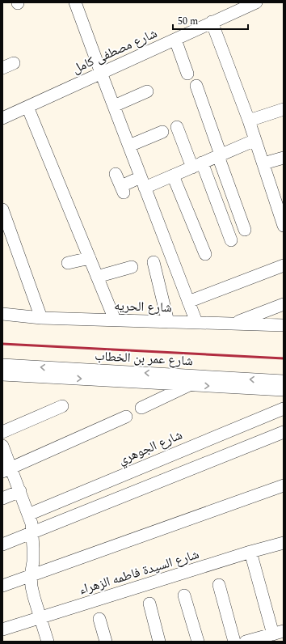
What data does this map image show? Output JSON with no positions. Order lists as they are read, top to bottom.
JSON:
{
  "streets": {
    "street": [
      "شارع مصطفى كامل",
      "شارع الحريه",
      "شارع عمر بن الخطاب",
      "شارع الجوهري",
      "شارع السيدة فاطمه الزهراء"
    ]
  },
  "scale_bar": "50 m"
}
